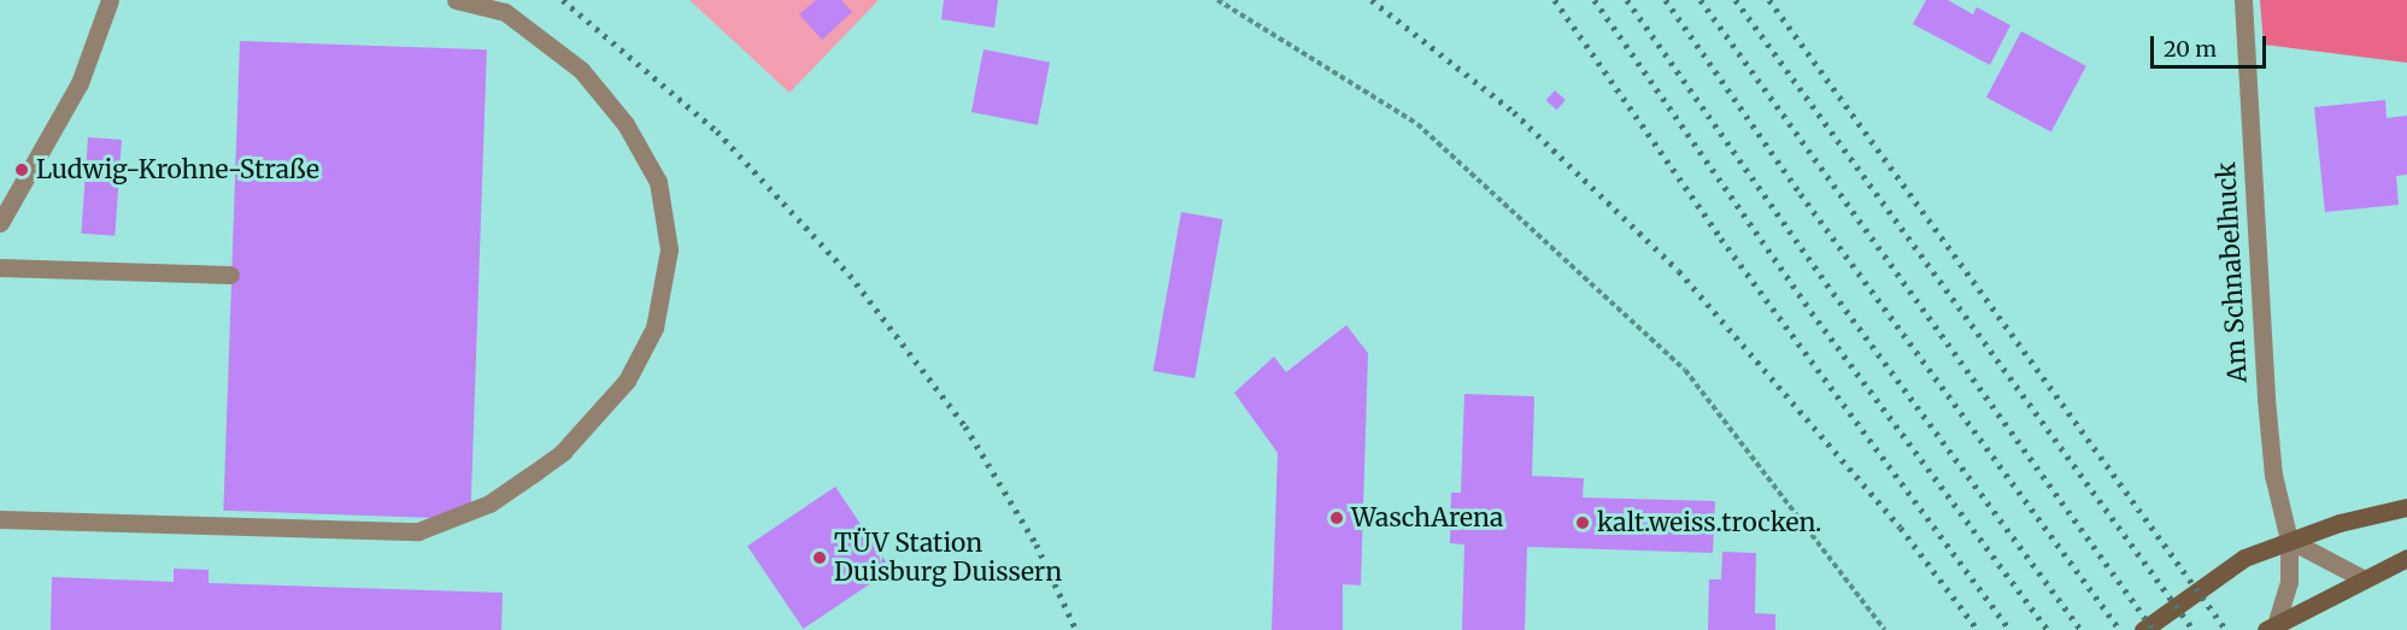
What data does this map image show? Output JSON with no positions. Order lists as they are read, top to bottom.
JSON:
{
  "streets": {
    "street": ["Am Schnabelhuck"]
  },
  "places": [
    "Ludwig-Krohne-Straße",
    "WaschArena",
    "kalt.weiss.trocken.",
    "TÜV Station Duisburg Duissern"
  ],
  "scale_bar": "20 m"
}
